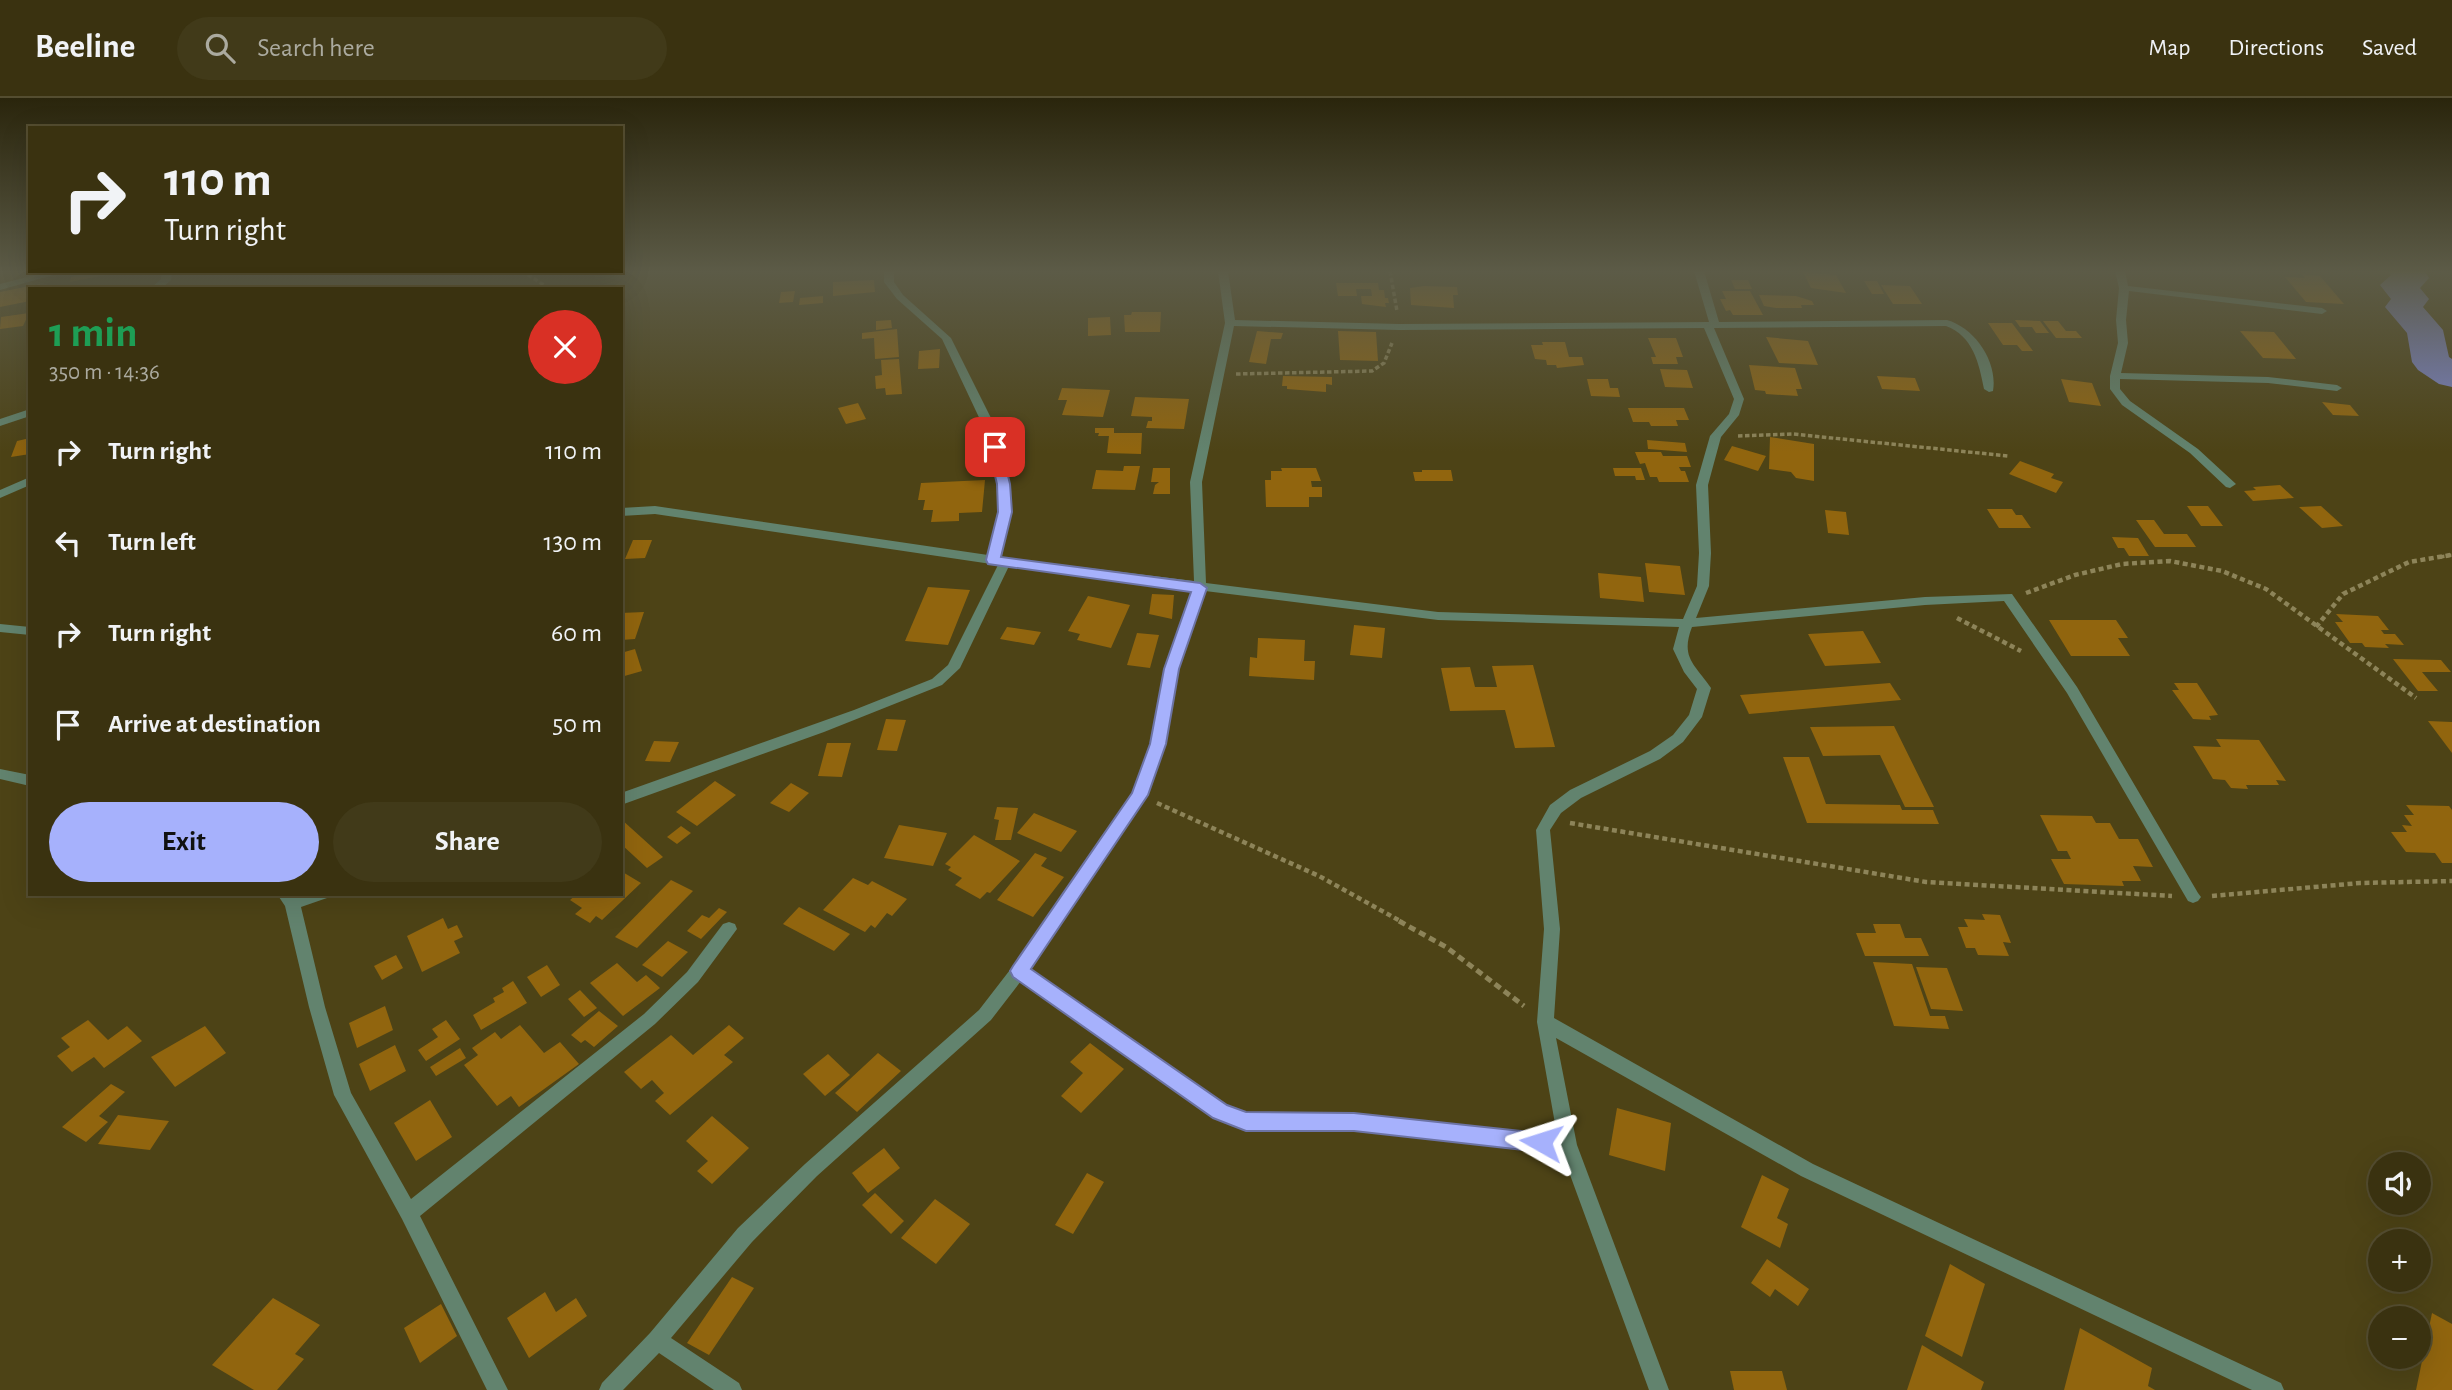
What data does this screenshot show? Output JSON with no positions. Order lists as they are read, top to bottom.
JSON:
{
  "page": {
    "header": "Beeline",
    "search": "Search here",
    "nav": ["Map", "Directions", "Saved"],
    "turn": ["110 m", "Turn right"],
    "heading": ["1 min", "350 m · 14:36"],
    "list": [
      {
        "name": "Turn right",
        "value": "110 m"
      },
      {
        "name": "Turn left",
        "value": "130 m"
      },
      {
        "name": "Turn right",
        "value": "60 m"
      },
      {
        "name": "Arrive at destination",
        "value": "50 m"
      }
    ],
    "buttons": ["Exit", "Share"],
    "map_buttons": ["+", "−"]
  }
}
